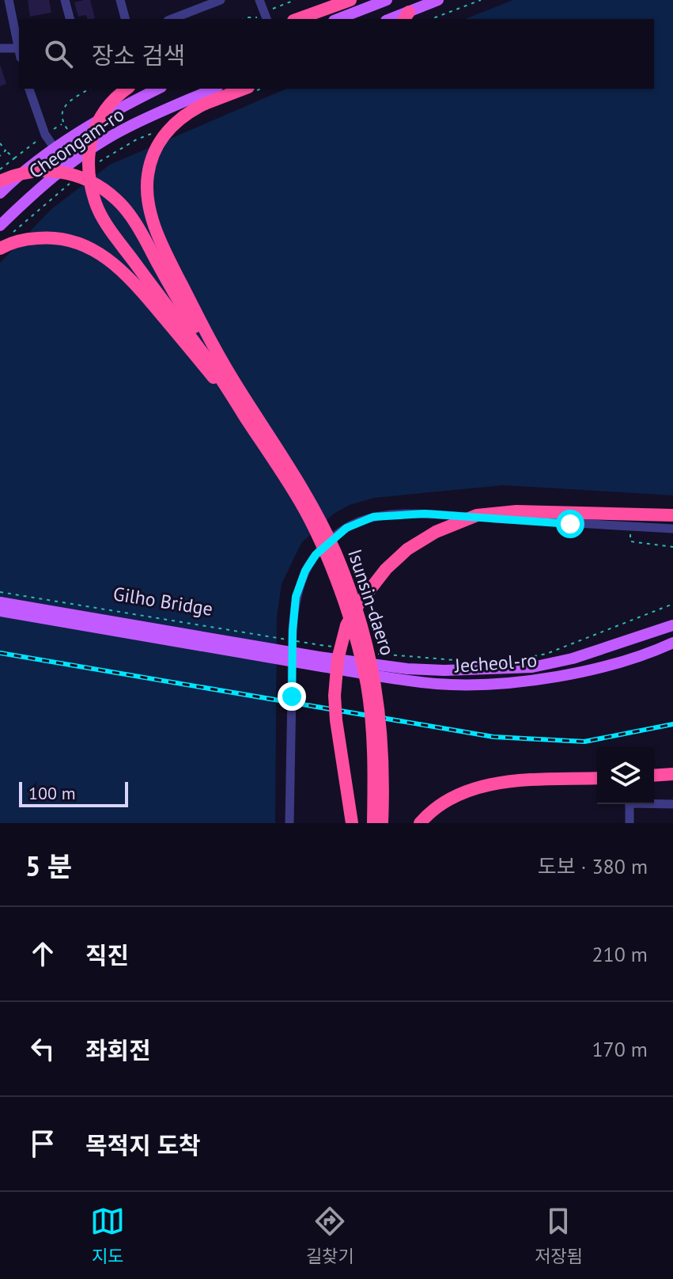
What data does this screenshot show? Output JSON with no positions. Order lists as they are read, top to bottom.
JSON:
{
  "streets": {
    "highway": ["Isunsin-daero"],
    "main road": ["Cheongam-ro", "Gilho Bridge", "Jecheol-ro"]
  },
  "crossings": [
    ["Gilho Bridge", "Jecheol-ro"]
  ],
  "scale_bar": "100 m",
  "page": {
    "search": "장소 검색",
    "scale": "100 m",
    "heading": ["5 분", "도보 · 380 m"],
    "list": [
      ["직진", "210 m"],
      ["좌회전", "170 m"],
      "목적지 도착"
    ],
    "nav": ["지도", "길찾기", "저장됨"]
  }
}
